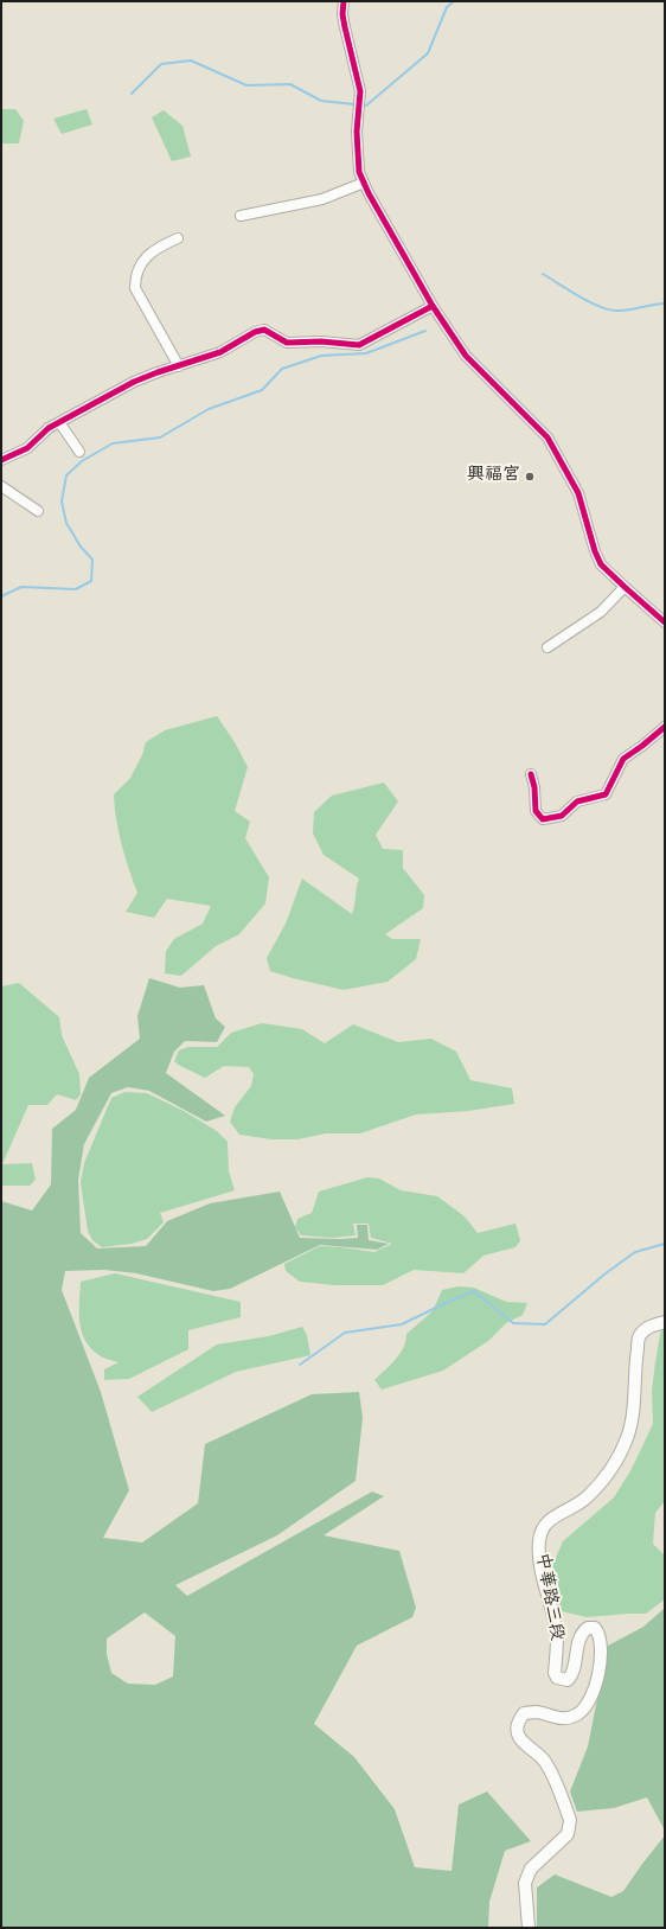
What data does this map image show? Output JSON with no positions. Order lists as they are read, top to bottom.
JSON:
{
  "streets": {
    "main road": ["中華路三段"]
  },
  "places": ["興福宮"]
}
